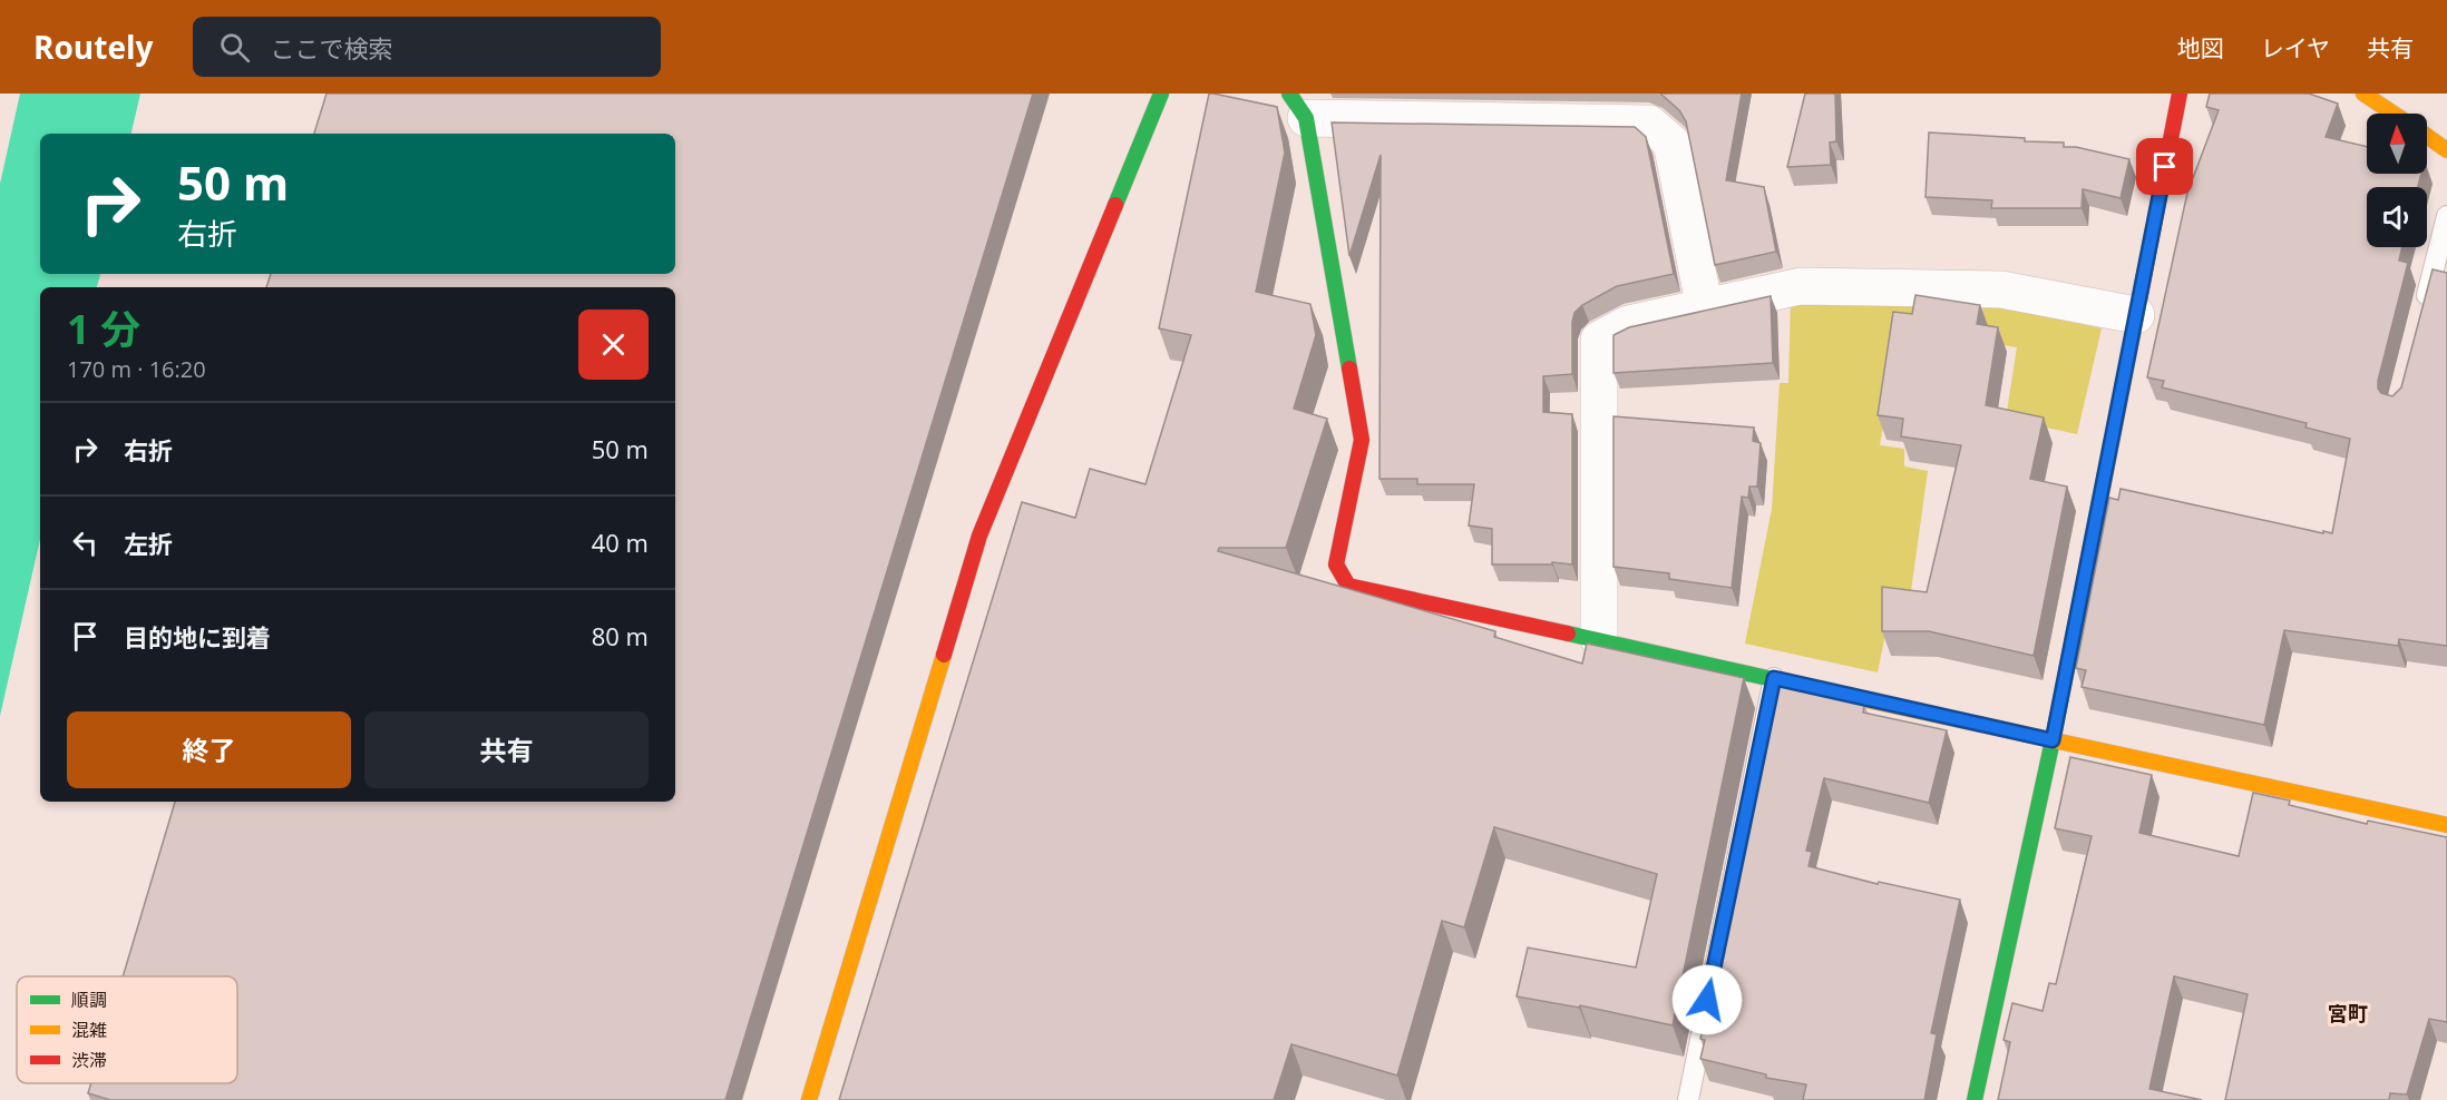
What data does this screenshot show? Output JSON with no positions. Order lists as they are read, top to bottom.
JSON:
{
  "districts": ["宮町"],
  "legend": ["順調", "混雑", "渋滞"],
  "north": "top",
  "page": {
    "header": "Routely",
    "search": "ここで検索",
    "nav": ["地図", "レイヤ", "共有"],
    "turn": ["50 m", "右折"],
    "heading": ["1 分", "170 m · 16:20"],
    "list": [
      {
        "name": "右折",
        "value": "50 m"
      },
      {
        "name": "左折",
        "value": "40 m"
      },
      {
        "name": "目的地に到着",
        "value": "80 m"
      }
    ],
    "buttons": ["終了", "共有"]
  }
}
